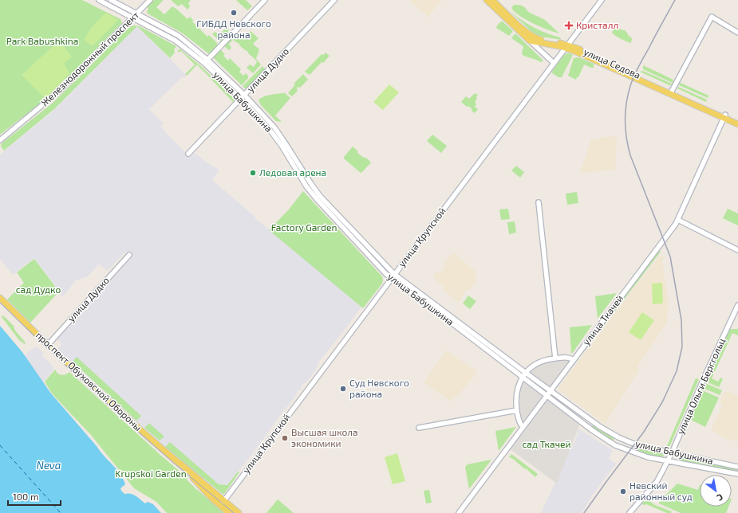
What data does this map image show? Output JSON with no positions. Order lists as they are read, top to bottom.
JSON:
{
  "streets": {
    "main road": ["улица Седова", "проспект Обуховской Обороны"],
    "street": [
      "Железнодорожный проспект",
      "улица Дудко",
      "улица Бабушкина",
      "улица Крупской",
      "улица Ткачей",
      "улица Ольги Берггольц"
    ]
  },
  "crossings": [
    ["Железнодорожный проспект", "улица Бабушкина"],
    ["улица Седова", "улица Крупской"],
    ["улица Седова", "улица Ткачей"],
    ["улица Дудко", "улица Бабушкина"],
    ["улица Дудко", "проспект Обуховской Обороны"],
    ["улица Бабушкина", "улица Крупской"],
    ["улица Бабушкина", "улица Ткачей"],
    ["улица Бабушкина", "улица Ольги Берггольц"],
    ["улица Крупской", "проспект Обуховской Обороны"]
  ],
  "water": ["Neva"],
  "parks": [
    "Park Babushkina",
    "Factory Garden",
    "сад Дудко",
    "сад Ткачей",
    "Krupskoi Garden"
  ],
  "places": {
    "other": [
      "ГИБДД Невского района",
      "Ледовая арена",
      "Суд Невского района",
      "Высшая школа экономики",
      "Невский районный суд"
    ],
    "health": ["Кристалл"]
  },
  "scale_bar": "100 m",
  "north": "bottom right"
}
